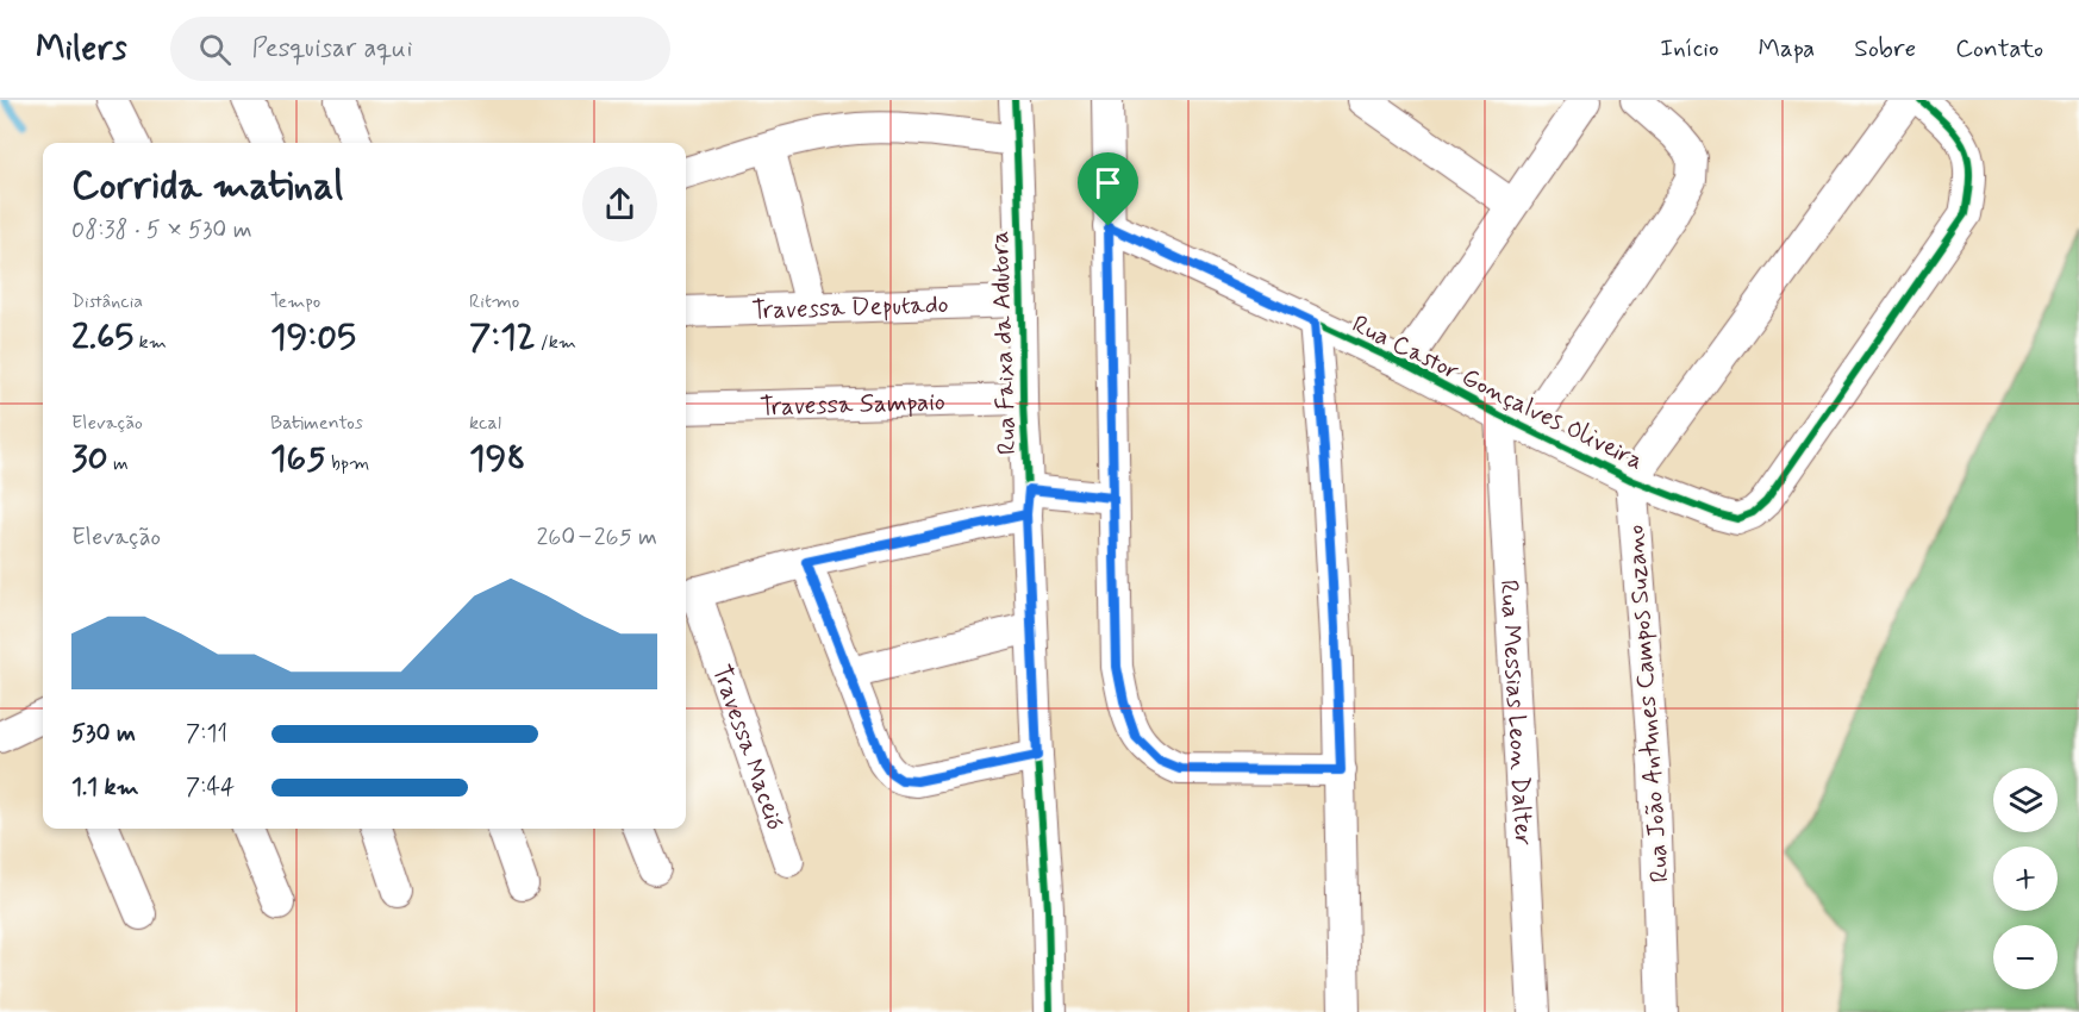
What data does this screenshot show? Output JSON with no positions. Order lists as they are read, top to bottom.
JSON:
{
  "streets": {
    "street": [
      "Travessa Deputado",
      "Rua Faixa da Adutora",
      "Rua Castor Gonçalves Oliveira",
      "Travessa Sampaio",
      "Rua João Antunes Campos Suzano",
      "Rua Messias Leon Dalter",
      "Travessa Maceió"
    ]
  },
  "crossings": [
    ["Travessa Deputado", "Rua Faixa da Adutora"],
    ["Rua Faixa da Adutora", "Travessa Sampaio"],
    ["Rua Castor Gonçalves Oliveira", "Rua João Antunes Campos Suzano"],
    ["Rua Castor Gonçalves Oliveira", "Rua Messias Leon Dalter"]
  ],
  "page": {
    "header": "Milers",
    "search": "Pesquisar aqui",
    "nav": [
      "Início",
      "Mapa",
      "Sobre",
      "Contato"
    ],
    "heading": ["Corrida matinal", "08:38 · 5 × 530 m"],
    "stats": [
      ["Distância", "2.65 km"],
      ["Tempo", "19:05"],
      ["Ritmo", "7:12 /km"],
      ["Elevação", "30 m"],
      ["Batimentos", "165 bpm"],
      ["kcal", "198"]
    ],
    "chart": ["Elevação", "260–265 m"],
    "list": [
      {
        "name": "530 m",
        "note": "7:11"
      },
      {
        "name": "1.1 km",
        "note": "7:44"
      }
    ],
    "map_buttons": ["+", "−"]
  }
}
